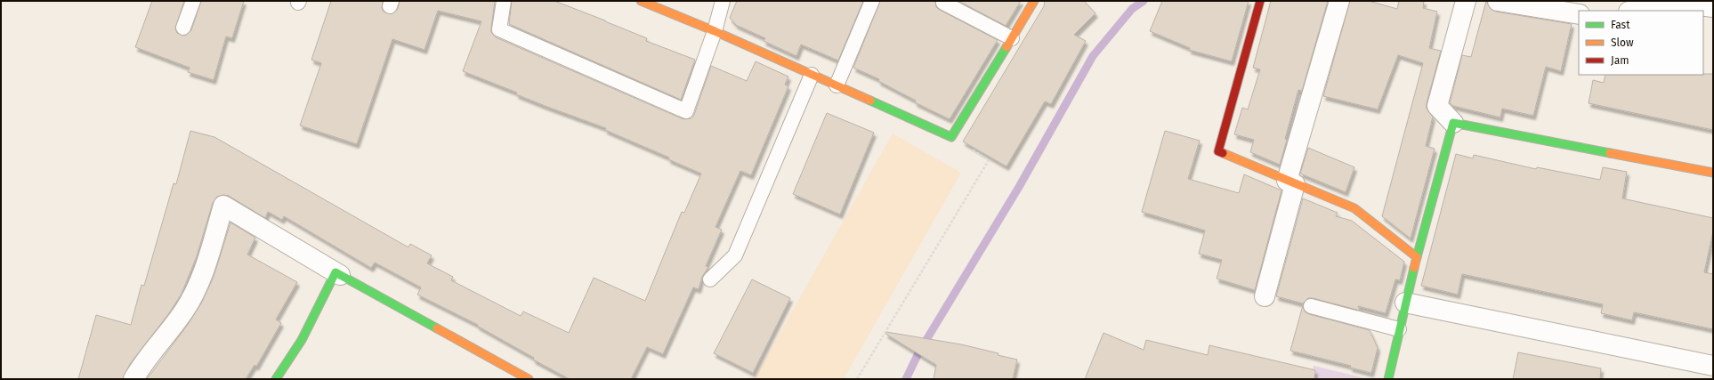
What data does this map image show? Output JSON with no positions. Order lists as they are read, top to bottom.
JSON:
{
  "legend": ["Fast", "Slow", "Jam"]
}
